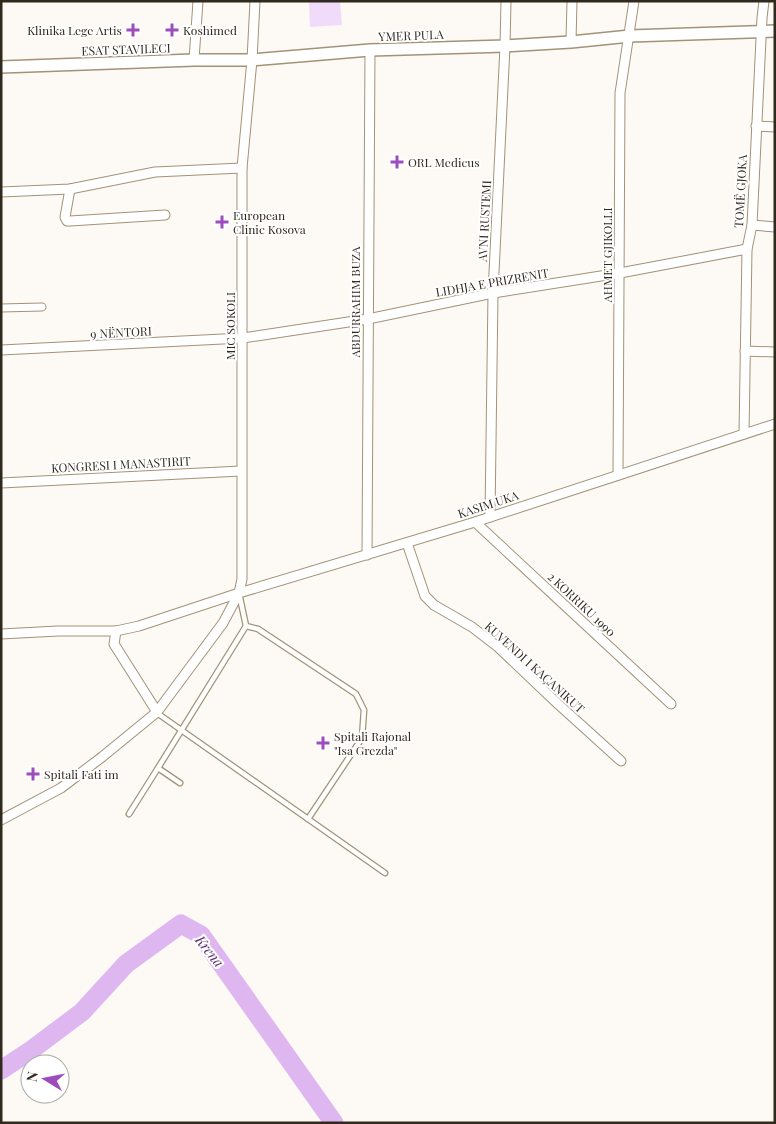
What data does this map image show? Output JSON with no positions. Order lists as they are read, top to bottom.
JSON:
{
  "streets": {
    "street": [
      "YMER PULA",
      "ESAT STAVILECI",
      "TOMË GJOKA",
      "AVNI RUSTEMI",
      "AHMET GJIKOLLI",
      "LIDHJA E PRIZRENIT",
      "ABDURRAHIM BUZA",
      "MIC SOKOLI",
      "9 NËNTORI",
      "KONGRESI I MANASTIRIT",
      "KASIM UKA",
      "2 KORRIKU 1990",
      "KUVENDI I KAÇANIKUT"
    ]
  },
  "crossings": [
    ["YMER PULA", "ESAT STAVILECI"],
    ["YMER PULA", "TOMË GJOKA"],
    ["YMER PULA", "AVNI RUSTEMI"],
    ["YMER PULA", "AHMET GJIKOLLI"],
    ["YMER PULA", "ABDURRAHIM BUZA"],
    ["YMER PULA", "MIC SOKOLI"],
    ["ESAT STAVILECI", "MIC SOKOLI"],
    ["TOMË GJOKA", "LIDHJA E PRIZRENIT"],
    ["TOMË GJOKA", "KASIM UKA"],
    ["AVNI RUSTEMI", "LIDHJA E PRIZRENIT"],
    ["AVNI RUSTEMI", "KASIM UKA"],
    ["AHMET GJIKOLLI", "LIDHJA E PRIZRENIT"],
    ["AHMET GJIKOLLI", "KASIM UKA"],
    ["LIDHJA E PRIZRENIT", "ABDURRAHIM BUZA"],
    ["LIDHJA E PRIZRENIT", "MIC SOKOLI"],
    ["LIDHJA E PRIZRENIT", "9 NËNTORI"],
    ["ABDURRAHIM BUZA", "KASIM UKA"],
    ["MIC SOKOLI", "9 NËNTORI"],
    ["MIC SOKOLI", "KONGRESI I MANASTIRIT"],
    ["MIC SOKOLI", "KASIM UKA"],
    ["KASIM UKA", "2 KORRIKU 1990"],
    ["KASIM UKA", "KUVENDI I KAÇANIKUT"]
  ],
  "water": ["Krena"],
  "places": {
    "health": [
      "Klinika Lege Artis",
      "Koshimed",
      "ORL Medicus",
      "European Clinic Kosova",
      "Spitali Rajonal \"Isa Grezda\"",
      "Spitali Fati im"
    ]
  },
  "north": "left"
}
